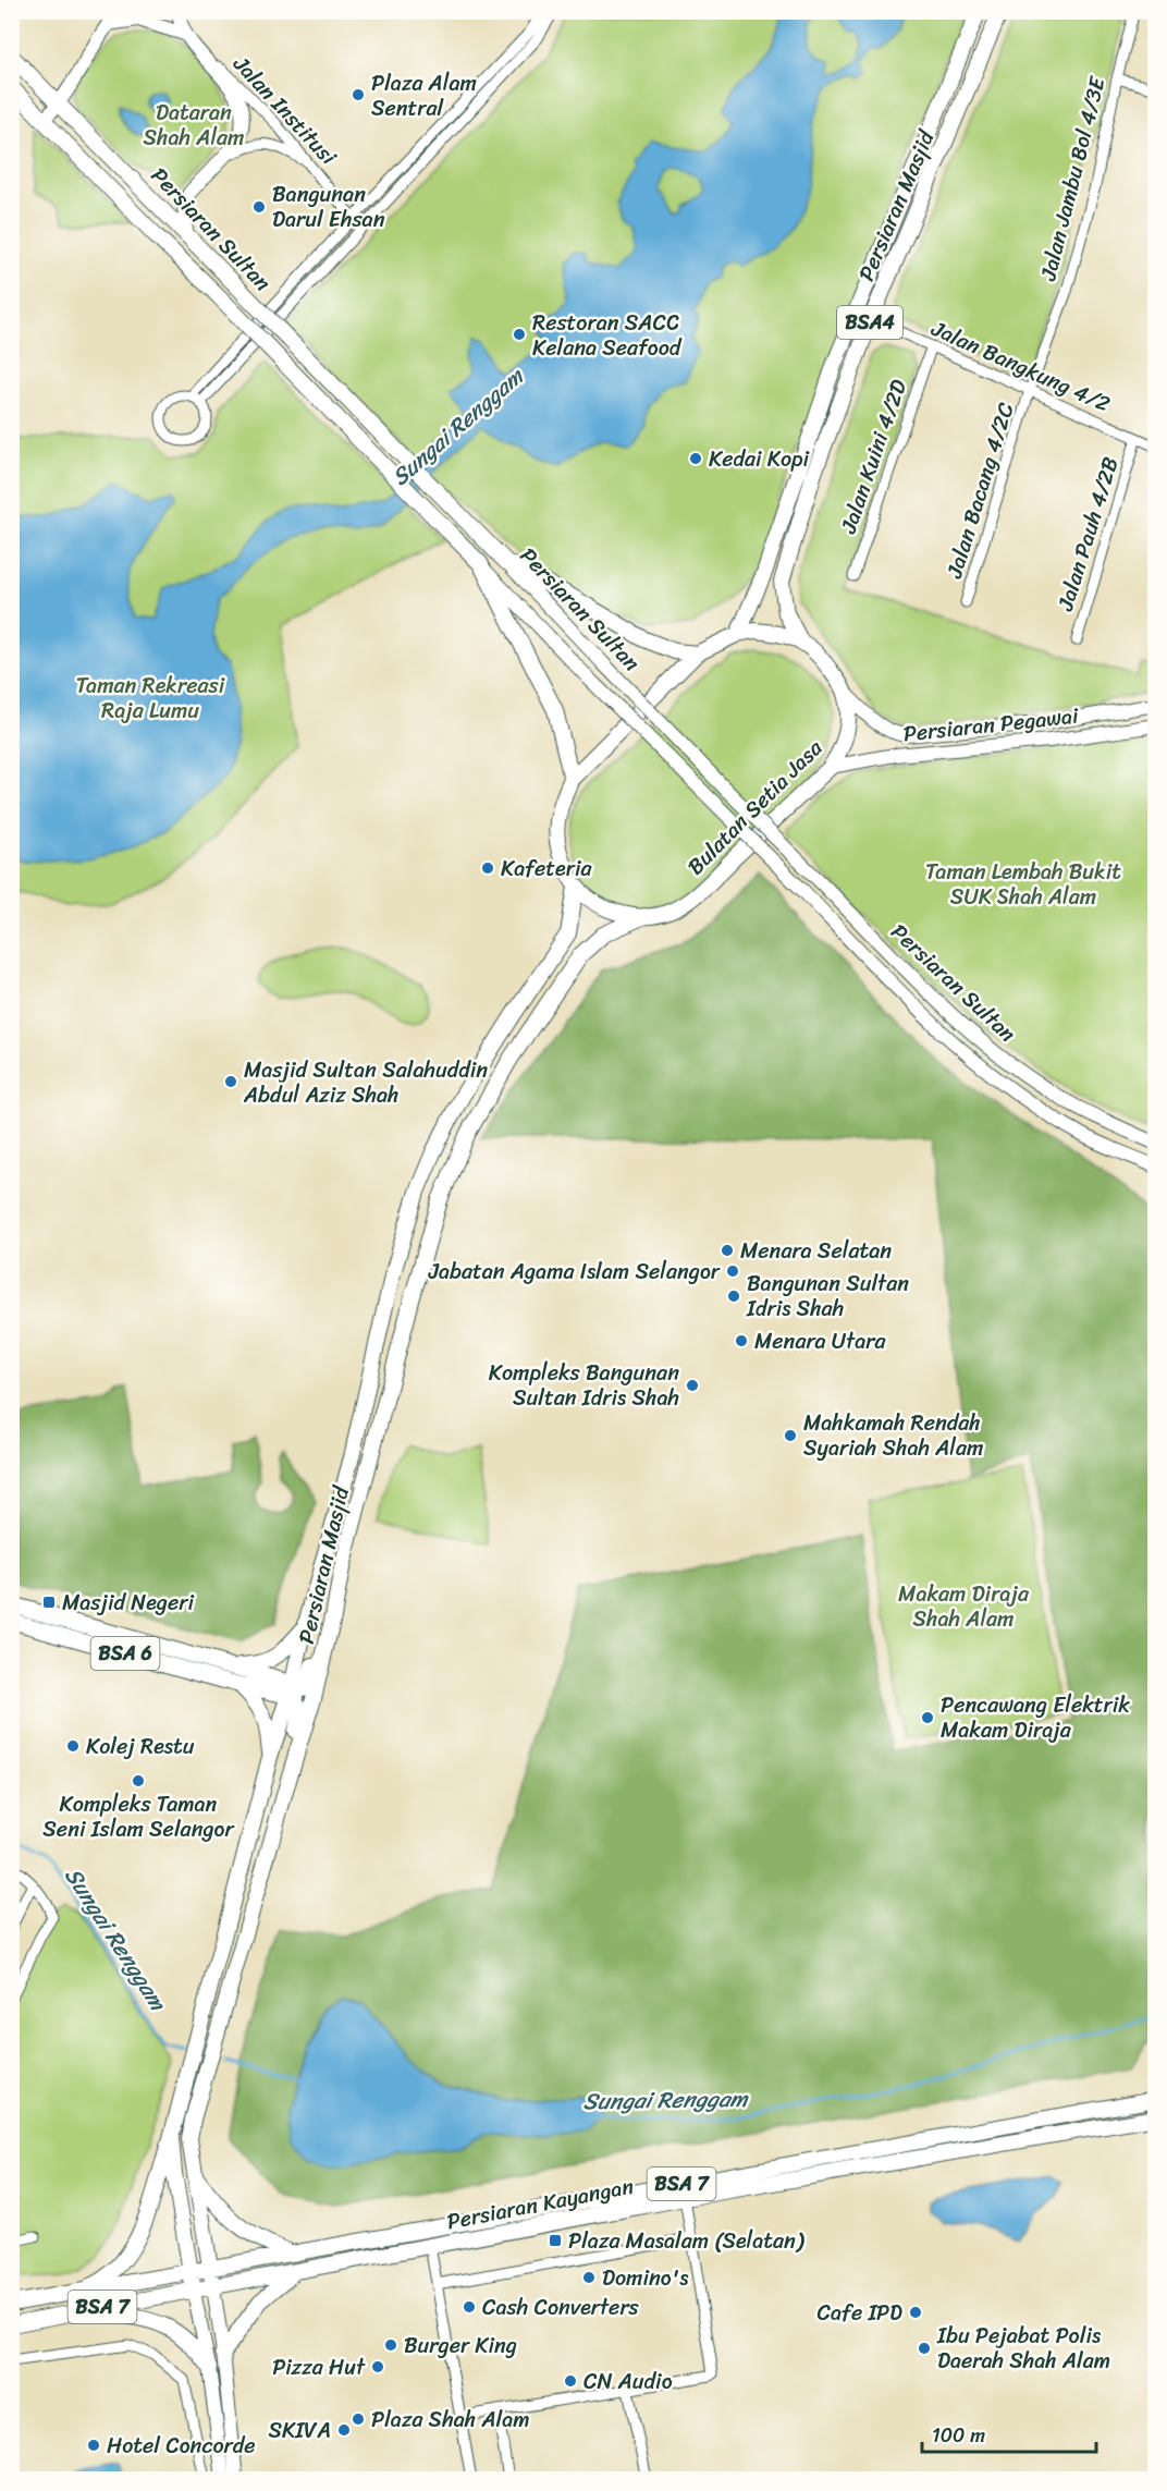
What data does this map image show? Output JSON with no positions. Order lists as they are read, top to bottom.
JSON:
{
  "streets": {
    "main road": [
      "Persiaran Masjid",
      "Persiaran Sultan",
      "BSA4",
      "Bulatan Setia Jasa",
      "BSA 6",
      "BSA 7",
      "Persiaran Kayangan"
    ],
    "street": [
      "Jalan Institusi",
      "Jalan Jambu Bol 4/3E",
      "Jalan Bangkung 4/2",
      "Jalan Kuini 4/2D",
      "Jalan Bacang 4/2C",
      "Jalan Pauh 4/2B",
      "Persiaran Pegawai"
    ]
  },
  "crossings": [
    ["Jalan Jambu Bol 4/3E", "Jalan Bangkung 4/2"],
    ["Jalan Jambu Bol 4/3E", "Jalan Bacang 4/2C"],
    ["Persiaran Masjid", "Jalan Bangkung 4/2"],
    ["Persiaran Masjid", "Bulatan Setia Jasa"],
    ["Persiaran Masjid", "BSA 6"],
    ["Persiaran Masjid", "Persiaran Kayangan"],
    ["Jalan Bangkung 4/2", "Jalan Kuini 4/2D"],
    ["Jalan Bangkung 4/2", "Jalan Bacang 4/2C"],
    ["Jalan Bangkung 4/2", "Jalan Pauh 4/2B"],
    ["Persiaran Pegawai", "Bulatan Setia Jasa"]
  ],
  "water": ["Sungai Renggam"],
  "parks": [
    "Dataran Shah Alam",
    "Taman Rekreasi Raja Lumu",
    "Taman Lembah Bukit SUK Shah Alam",
    "Makam Diraja Shah Alam"
  ],
  "places": {
    "other": [
      "Plaza Alam Sentral",
      "Bangunan Darul Ehsan",
      "Restoran SACC Kelana Seafood",
      "Kedai Kopi",
      "Kafeteria",
      "Masjid Sultan Salahuddin Abdul Aziz Shah",
      "Menara Selatan",
      "Jabatan Agama Islam Selangor",
      "Bangunan Sultan Idris Shah",
      "Menara Utara",
      "Kompleks Bangunan Sultan Idris Shah",
      "Mahkamah Rendah Syariah Shah Alam",
      "Pencawang Elektrik Makam Diraja",
      "Kolej Restu",
      "Kompleks Taman Seni Islam Selangor",
      "Domino's",
      "Cash Converters",
      "Cafe IPD",
      "Burger King",
      "Ibu Pejabat Polis Daerah Shah Alam",
      "Pizza Hut",
      "CN Audio",
      "Plaza Shah Alam",
      "SKIVA",
      "Hotel Concorde"
    ],
    "transit": ["Masjid Negeri", "Plaza Masalam (Selatan)"]
  },
  "scale_bar": "100 m"
}
